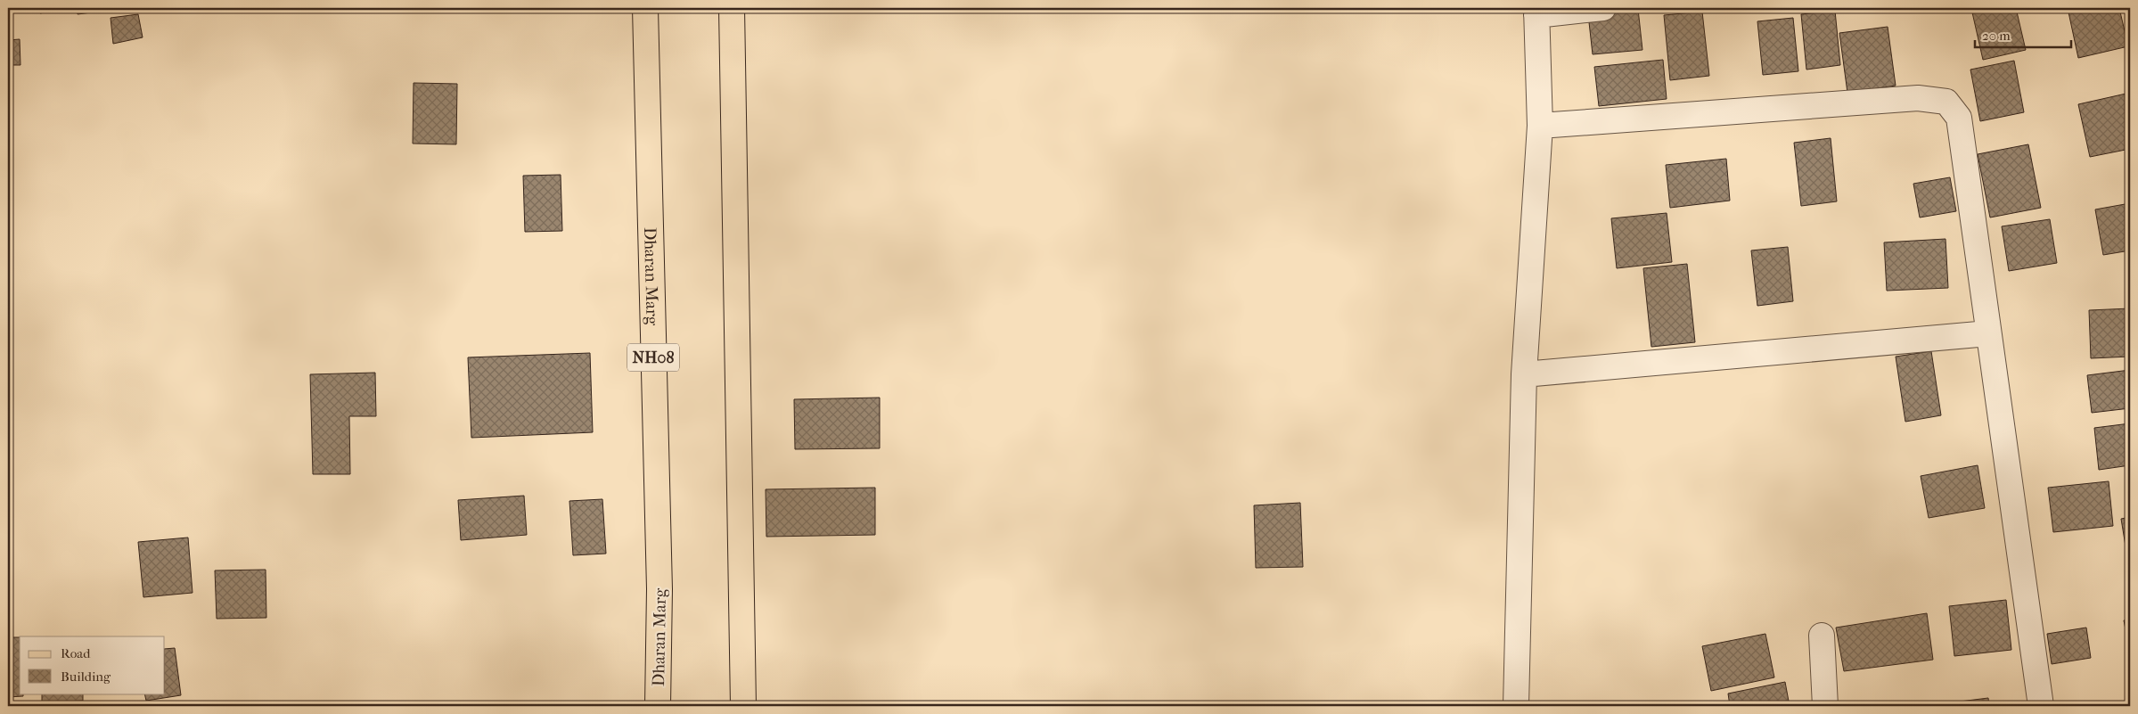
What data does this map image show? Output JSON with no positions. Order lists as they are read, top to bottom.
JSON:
{
  "streets": {
    "main road": ["Dharan Marg", "NH08"]
  },
  "legend": ["Road", "Building"],
  "scale_bar": "20 m"
}
